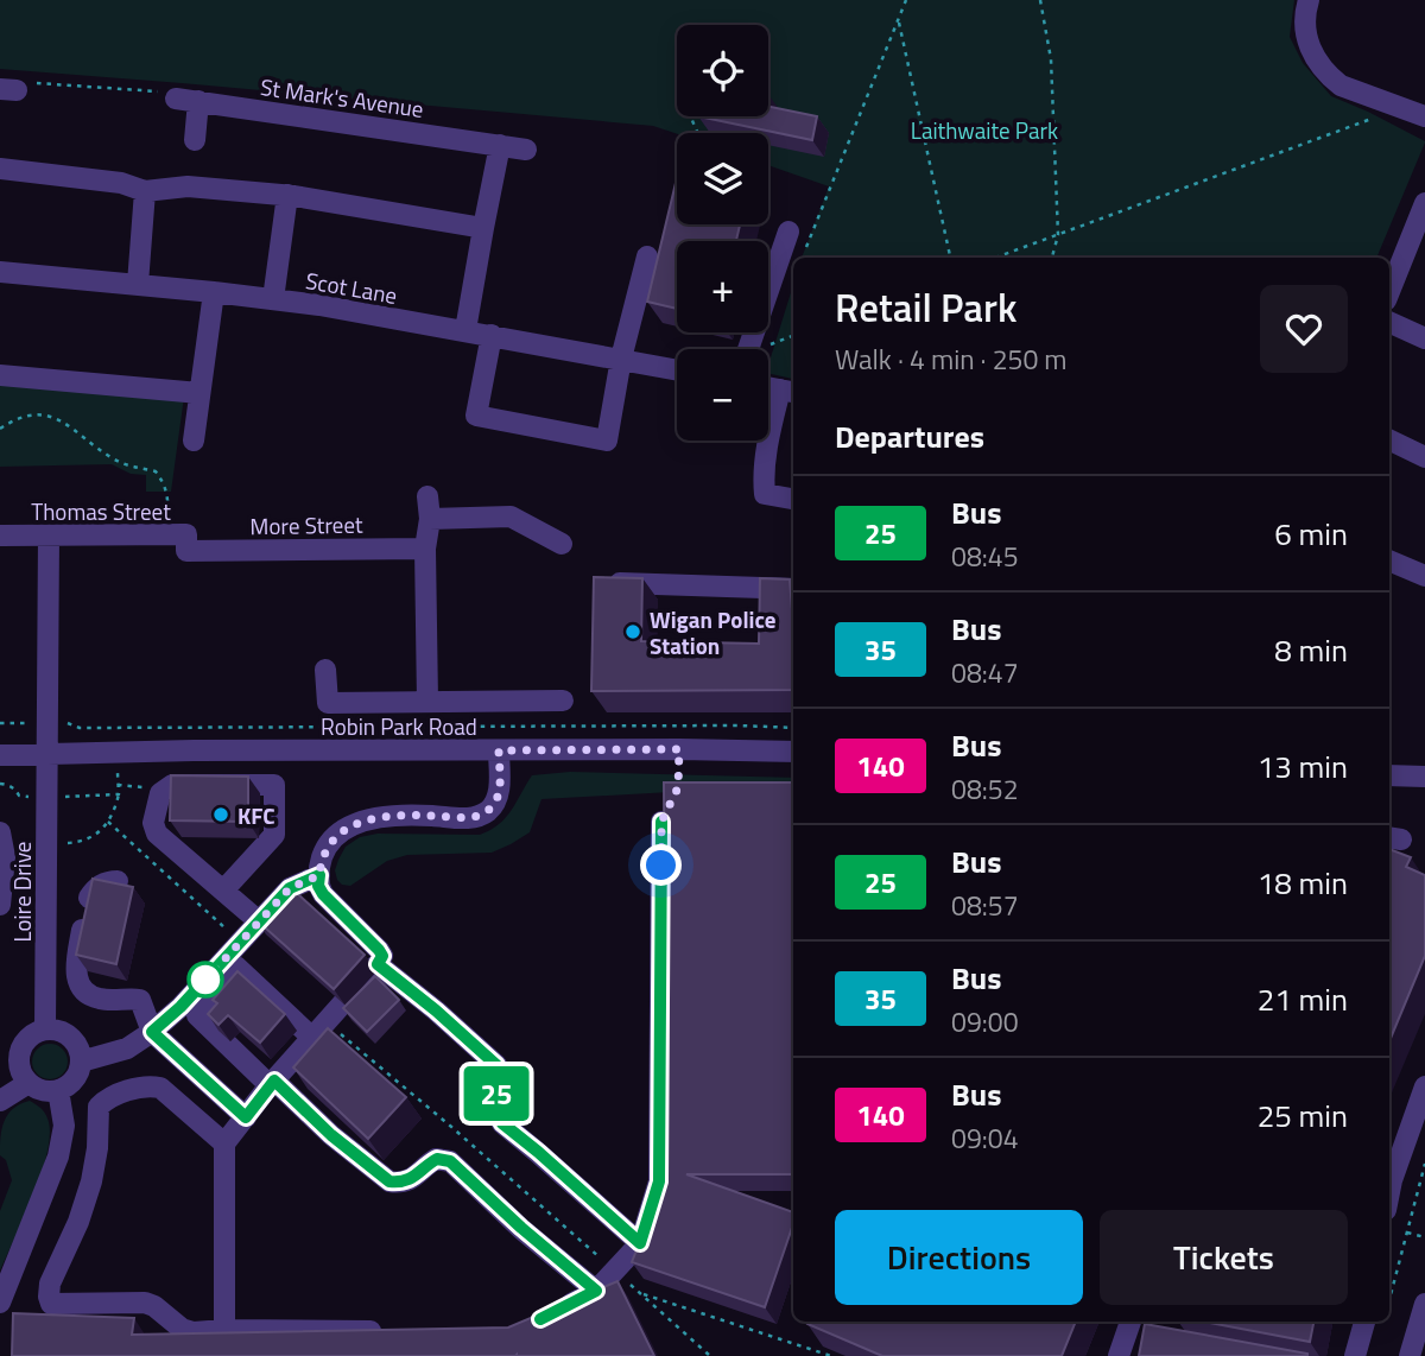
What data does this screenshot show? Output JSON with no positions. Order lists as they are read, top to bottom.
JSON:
{
  "streets": {
    "street": [
      "St Mark's Avenue",
      "Scot Lane",
      "Thomas Street",
      "More Street",
      "Robin Park Road",
      "Loire Drive"
    ]
  },
  "crossings": [
    ["Thomas Street", "More Street"],
    ["Thomas Street", "Loire Drive"],
    ["Robin Park Road", "Loire Drive"]
  ],
  "parks": ["Laithwaite Park"],
  "places": ["Wigan Police Station", "KFC"],
  "lines": ["bus line 25"],
  "page": {
    "on_map": "25",
    "map_buttons": ["+", "−"],
    "heading": [
      ["Retail Park", "Walk · 4 min · 250 m"],
      "Departures"
    ],
    "list": [
      {
        "mark": "25",
        "name": "Bus",
        "note": "08:45",
        "value": "6 min"
      },
      {
        "mark": "35",
        "name": "Bus",
        "note": "08:47",
        "value": "8 min"
      },
      {
        "mark": "140",
        "name": "Bus",
        "note": "08:52",
        "value": "13 min"
      },
      {
        "mark": "25",
        "name": "Bus",
        "note": "08:57",
        "value": "18 min"
      },
      {
        "mark": "35",
        "name": "Bus",
        "note": "09:00",
        "value": "21 min"
      },
      {
        "mark": "140",
        "name": "Bus",
        "note": "09:04",
        "value": "25 min"
      }
    ],
    "buttons": ["Directions", "Tickets"]
  }
}
